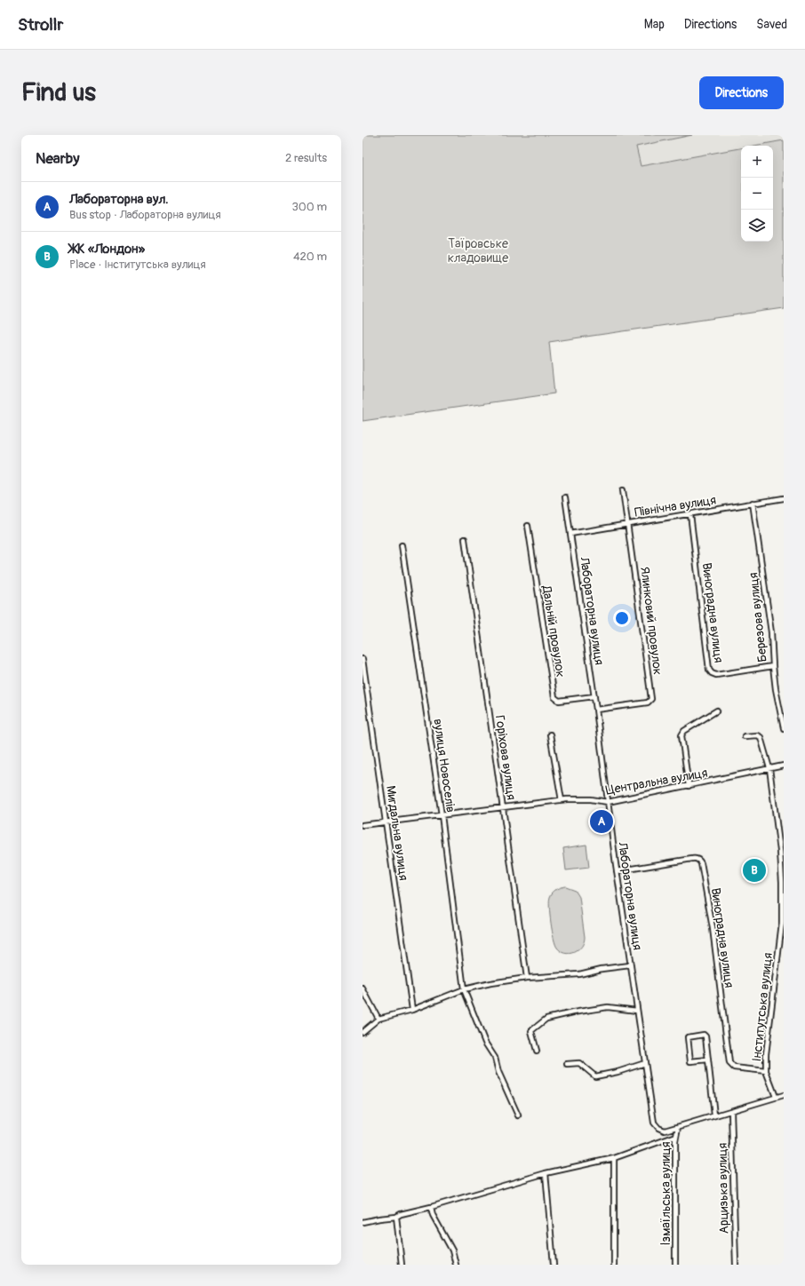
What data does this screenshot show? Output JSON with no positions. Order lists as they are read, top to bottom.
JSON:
{
  "streets": {
    "street": [
      "Північна вулиця",
      "Лабораторна вулиця",
      "Виноградна вулиця",
      "Березова вулиця",
      "Ялинковий провулок",
      "Дальній провулок",
      "Горіхова вулиця",
      "вулиця Новоселів",
      "Центральна вулиця",
      "Мигдальна вулиця",
      "Інститутська вулиця",
      "Арцизька вулиця",
      "Ізмаїльська вулиця"
    ]
  },
  "crossings": [
    ["Північна вулиця", "Лабораторна вулиця"],
    ["Північна вулиця", "Виноградна вулиця"],
    ["Північна вулиця", "Березова вулиця"],
    ["Північна вулиця", "Ялинковий провулок"],
    ["Лабораторна вулиця", "Виноградна вулиця"],
    ["Лабораторна вулиця", "Ялинковий провулок"],
    ["Лабораторна вулиця", "Дальній провулок"],
    ["Лабораторна вулиця", "Центральна вулиця"],
    ["Лабораторна вулиця", "Ізмаїльська вулиця"],
    ["Виноградна вулиця", "Березова вулиця"],
    ["Виноградна вулиця", "Інститутська вулиця"],
    ["Горіхова вулиця", "Центральна вулиця"],
    ["вулиця Новоселів", "Центральна вулиця"],
    ["Центральна вулиця", "Мигдальна вулиця"],
    ["Центральна вулиця", "Інститутська вулиця"],
    ["Інститутська вулиця", "Ізмаїльська вулиця"],
    ["Арцизька вулиця", "Ізмаїльська вулиця"]
  ],
  "parks": ["Таїровське кладовище"],
  "page": {
    "header": "Strollr",
    "nav": ["Map", "Directions", "Saved"],
    "buttons": "Directions",
    "title": "Find us",
    "heading": ["Nearby", "2 results"],
    "map_buttons": ["+", "−"],
    "list": [
      {
        "mark": "A",
        "name": "Лабораторна вул.",
        "note": "Bus stop · Лабораторна вулиця",
        "value": "300 m"
      },
      {
        "mark": "B",
        "name": "ЖК «Лондон»",
        "note": "Place · Інститутська вулиця",
        "value": "420 m"
      }
    ],
    "pins": ["A", "B"]
  }
}
